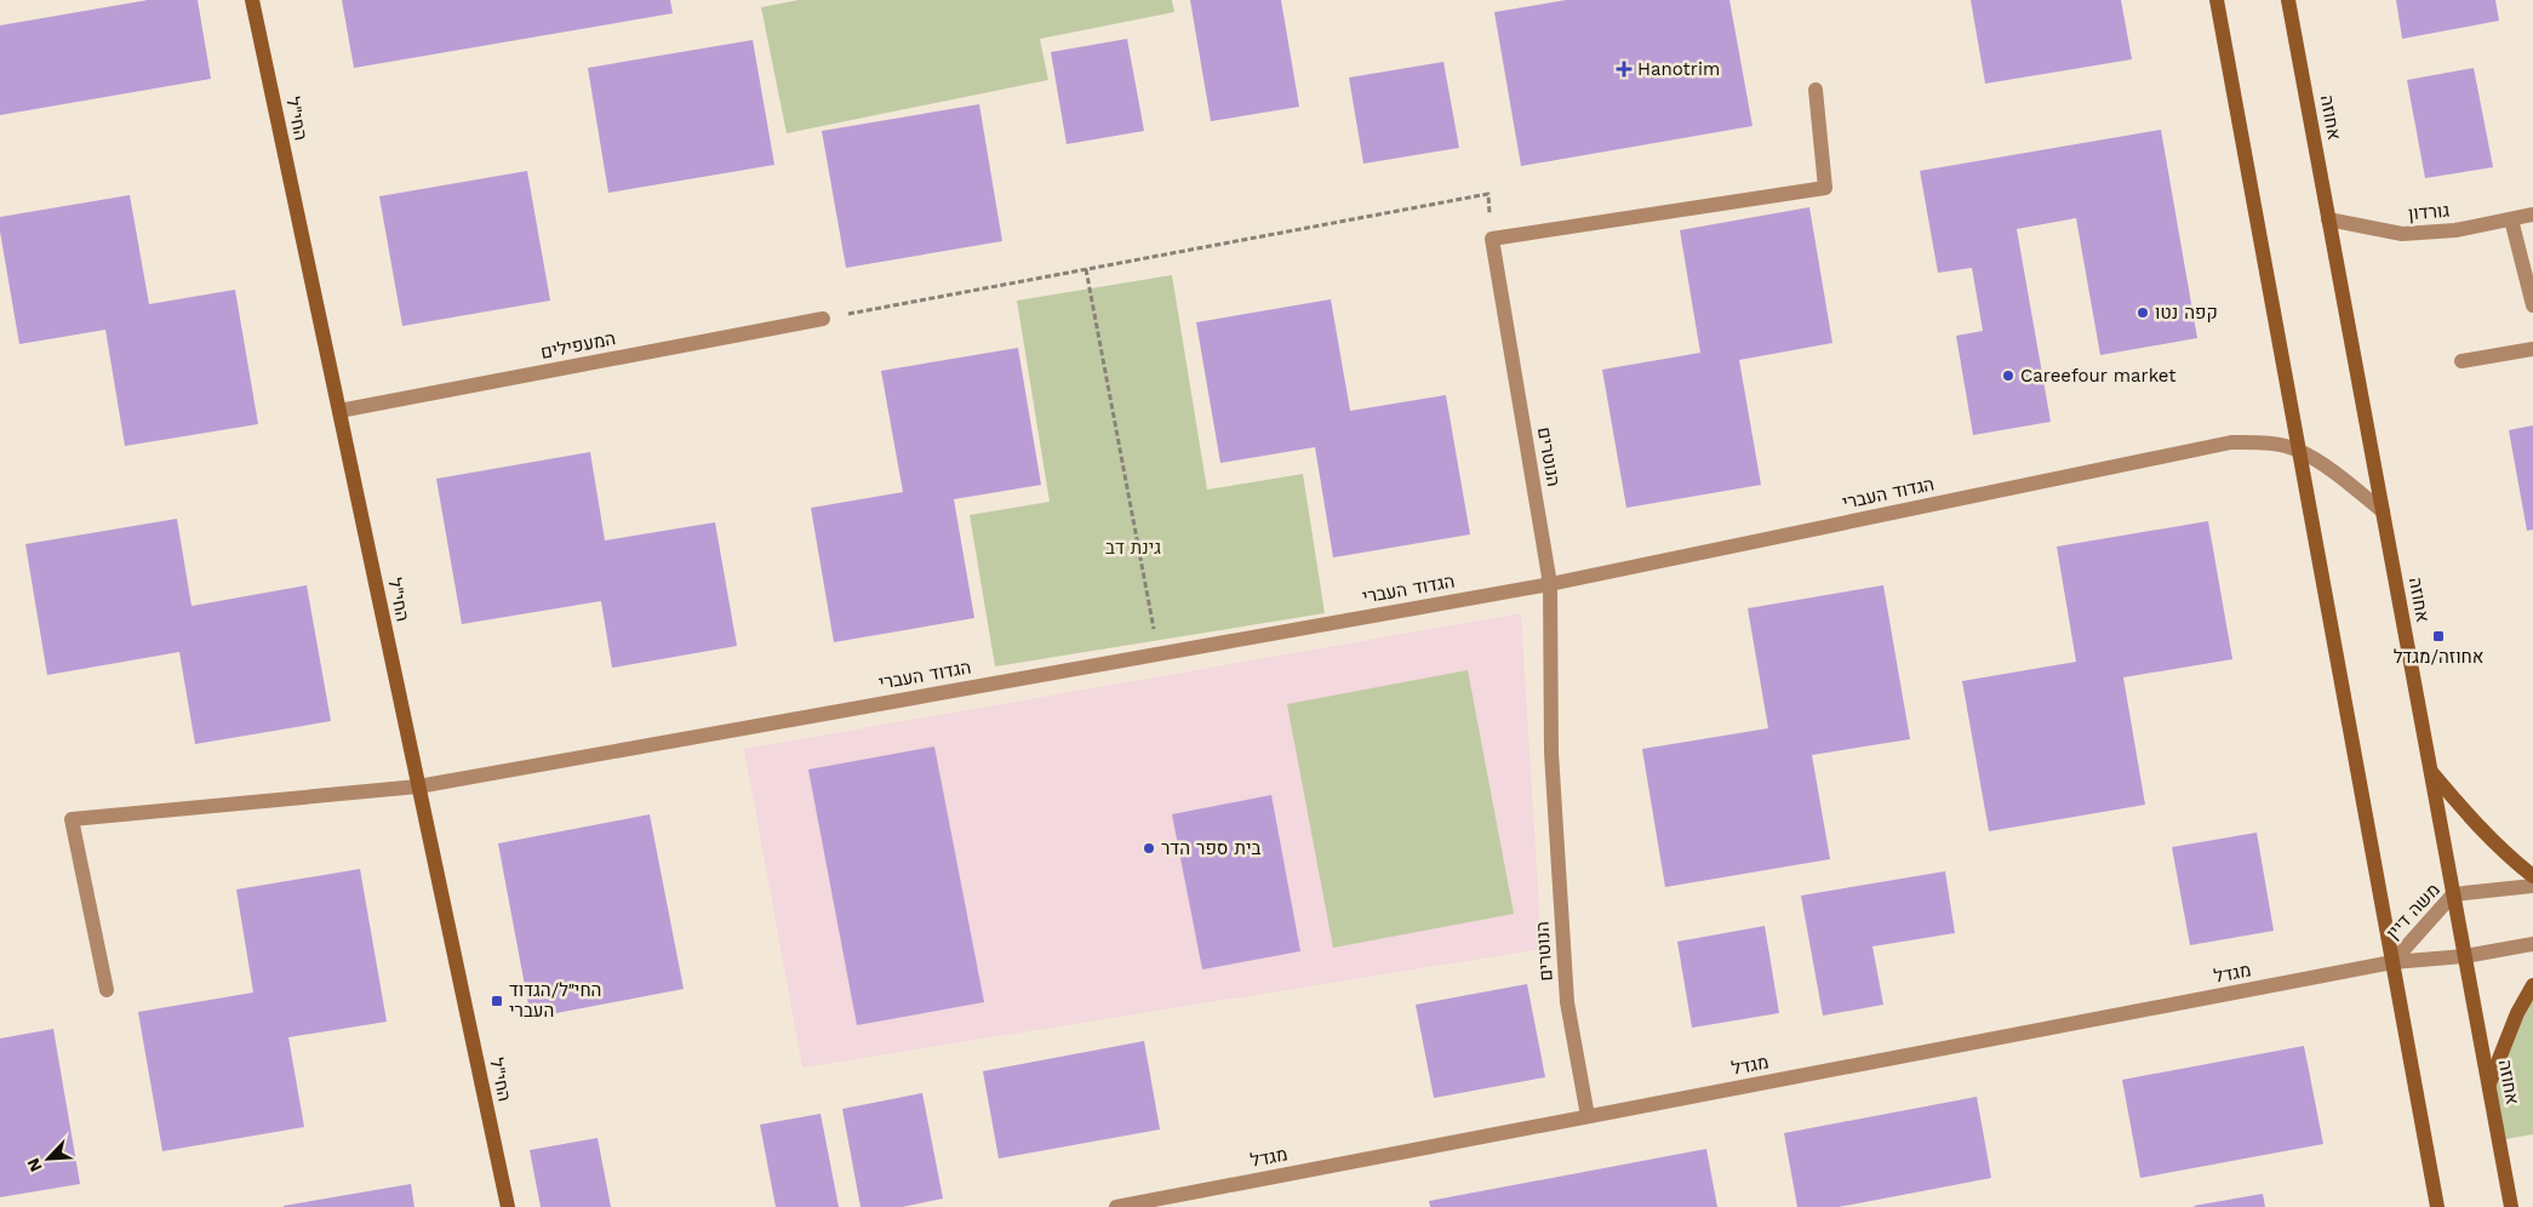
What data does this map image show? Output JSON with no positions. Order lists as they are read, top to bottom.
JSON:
{
  "streets": {
    "main road": ["אחוזה", "החי\"ל"],
    "street": [
      "גורדון",
      "המעפילים",
      "הנוטרים",
      "הגדוד העברי",
      "משה דיין",
      "מגדל"
    ]
  },
  "crossings": [
    ["אחוזה", "גורדון"],
    ["אחוזה", "הגדוד העברי"],
    ["אחוזה", "משה דיין"],
    ["החי\"ל", "המעפילים"],
    ["החי\"ל", "הגדוד העברי"],
    ["הנוטרים", "הגדוד העברי"],
    ["הנוטרים", "מגדל"],
    ["משה דיין", "מגדל"]
  ],
  "parks": ["גינת דב"],
  "places": {
    "health": ["Hanotrim"],
    "other": ["קפה נטו", "Careefour market", "בית ספר הדר"],
    "transit": ["אחוזה/מגדל", "החי״ל/הגדוד העברי"]
  },
  "north": "bottom left"
}
